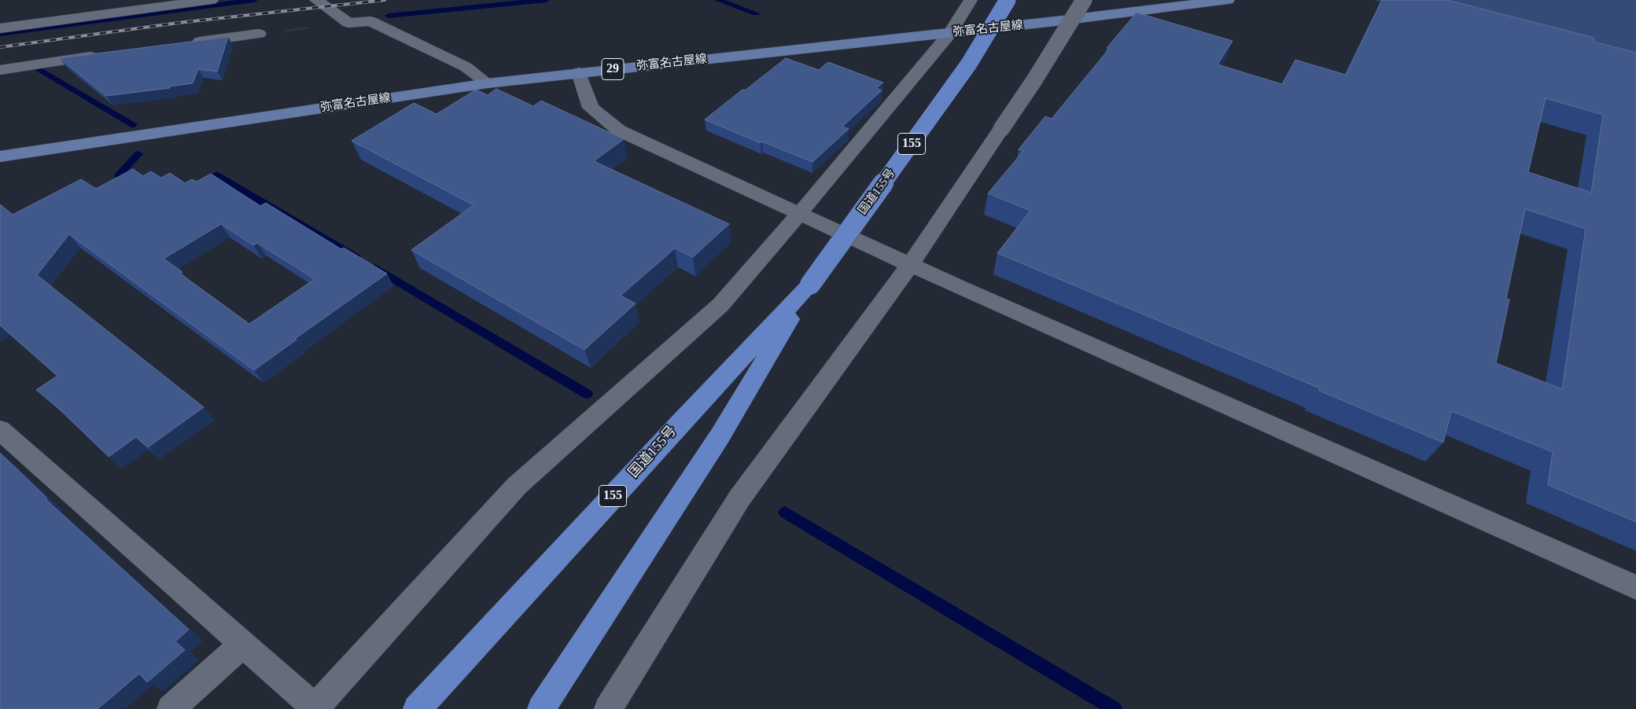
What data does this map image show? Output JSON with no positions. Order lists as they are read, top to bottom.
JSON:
{
  "streets": {
    "highway": ["155", "国道155号"],
    "main road": ["弥富名古屋線", "29"]
  }
}
